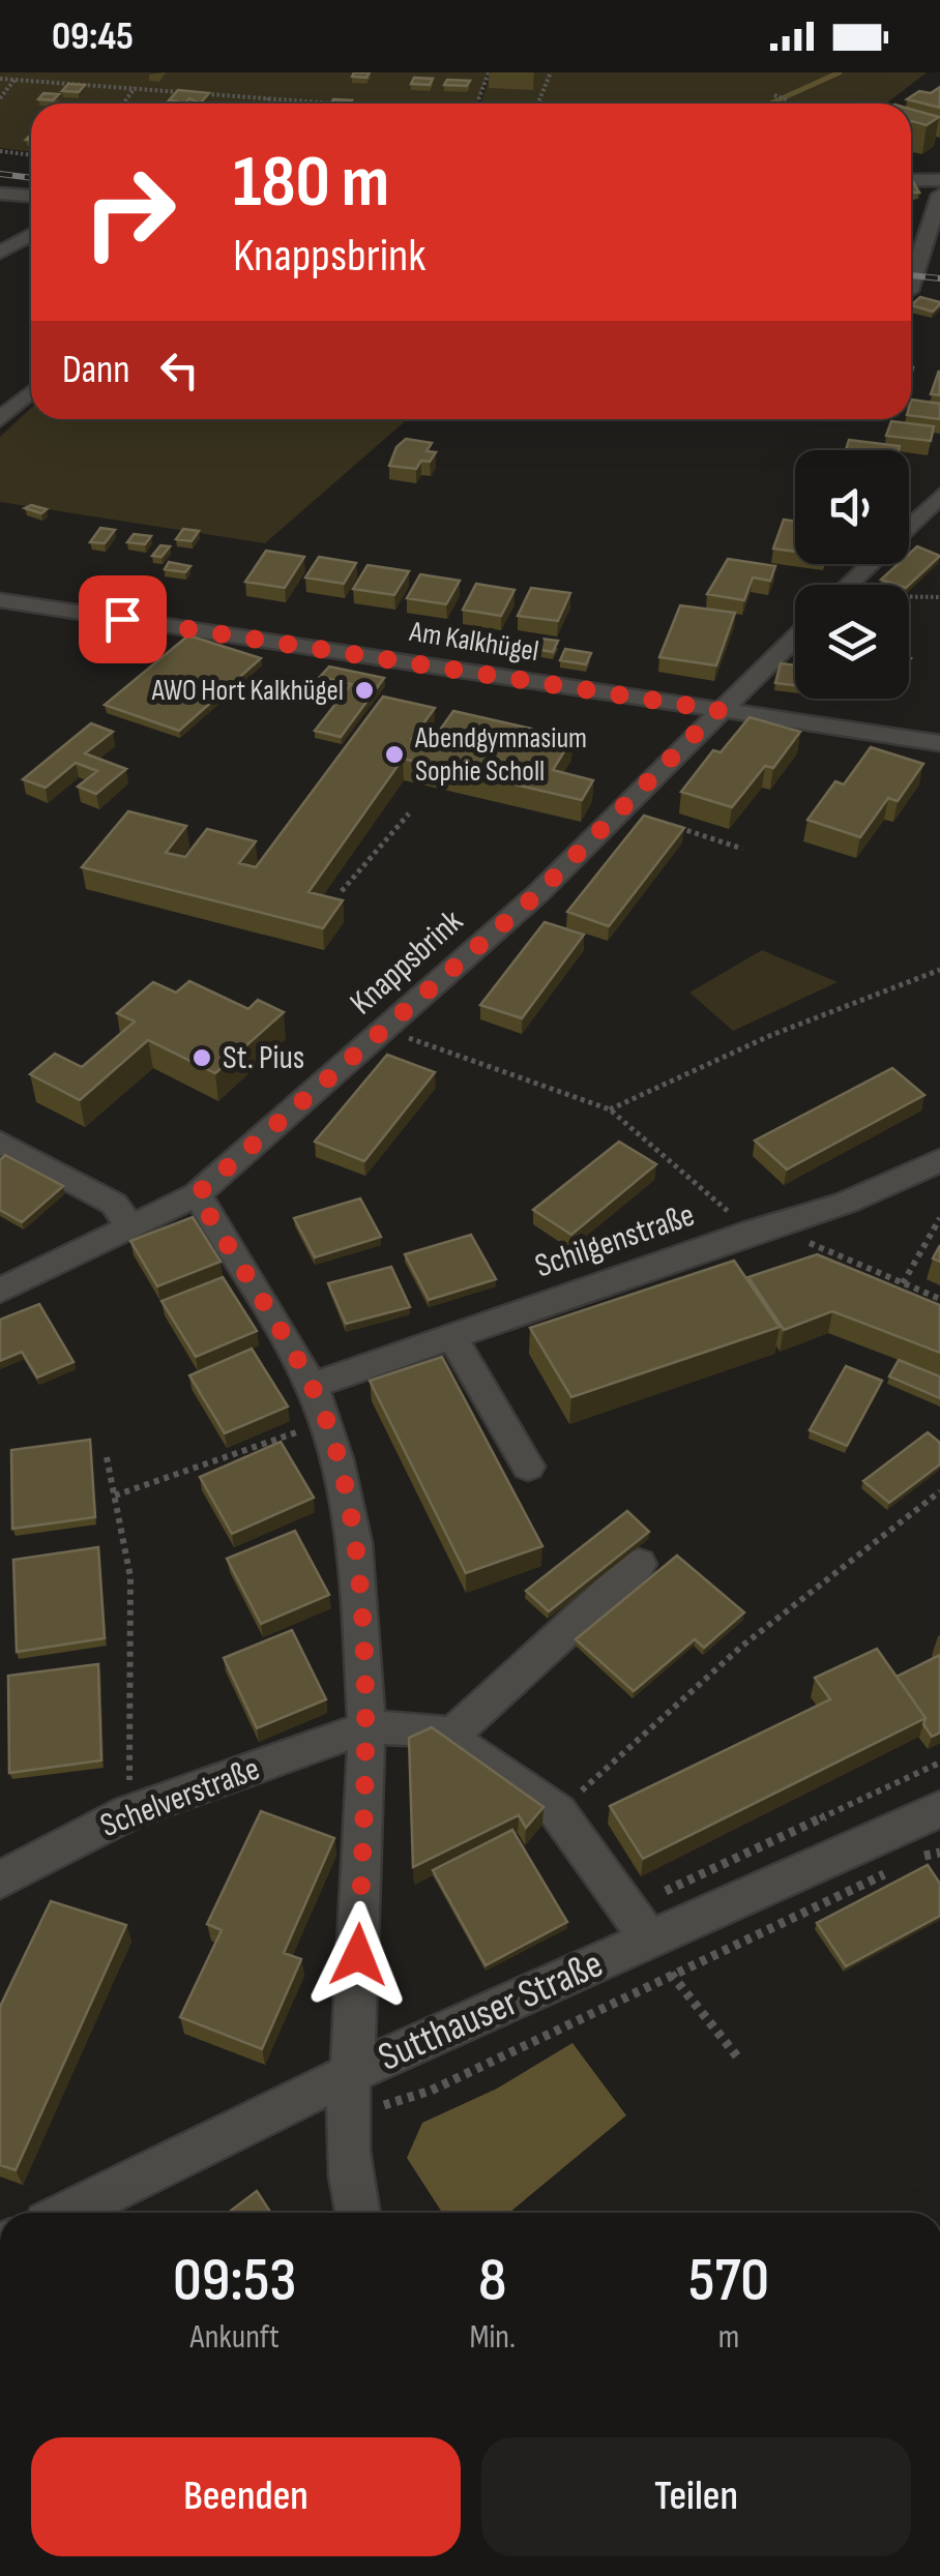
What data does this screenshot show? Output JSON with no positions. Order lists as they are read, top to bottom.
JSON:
{
  "streets": {
    "street": [
      "Am Kalkhügel",
      "Knappsbrink",
      "Schilgenstraße",
      "Schelverstraße",
      "Sutthauser Straße"
    ]
  },
  "crossings": [
    ["Am Kalkhügel", "Knappsbrink"]
  ],
  "places": ["AWO Hort Kalkhügel", "Abendgymnasium Sophie Scholl", "St. Pius"],
  "page": {
    "status": "09:45",
    "turn": ["180 m", "Knappsbrink"],
    "then": "Dann",
    "eta": [
      "09:53",
      "Ankunft",
      "8",
      "Min.",
      "570",
      "m"
    ],
    "buttons": ["Beenden", "Teilen"]
  }
}
